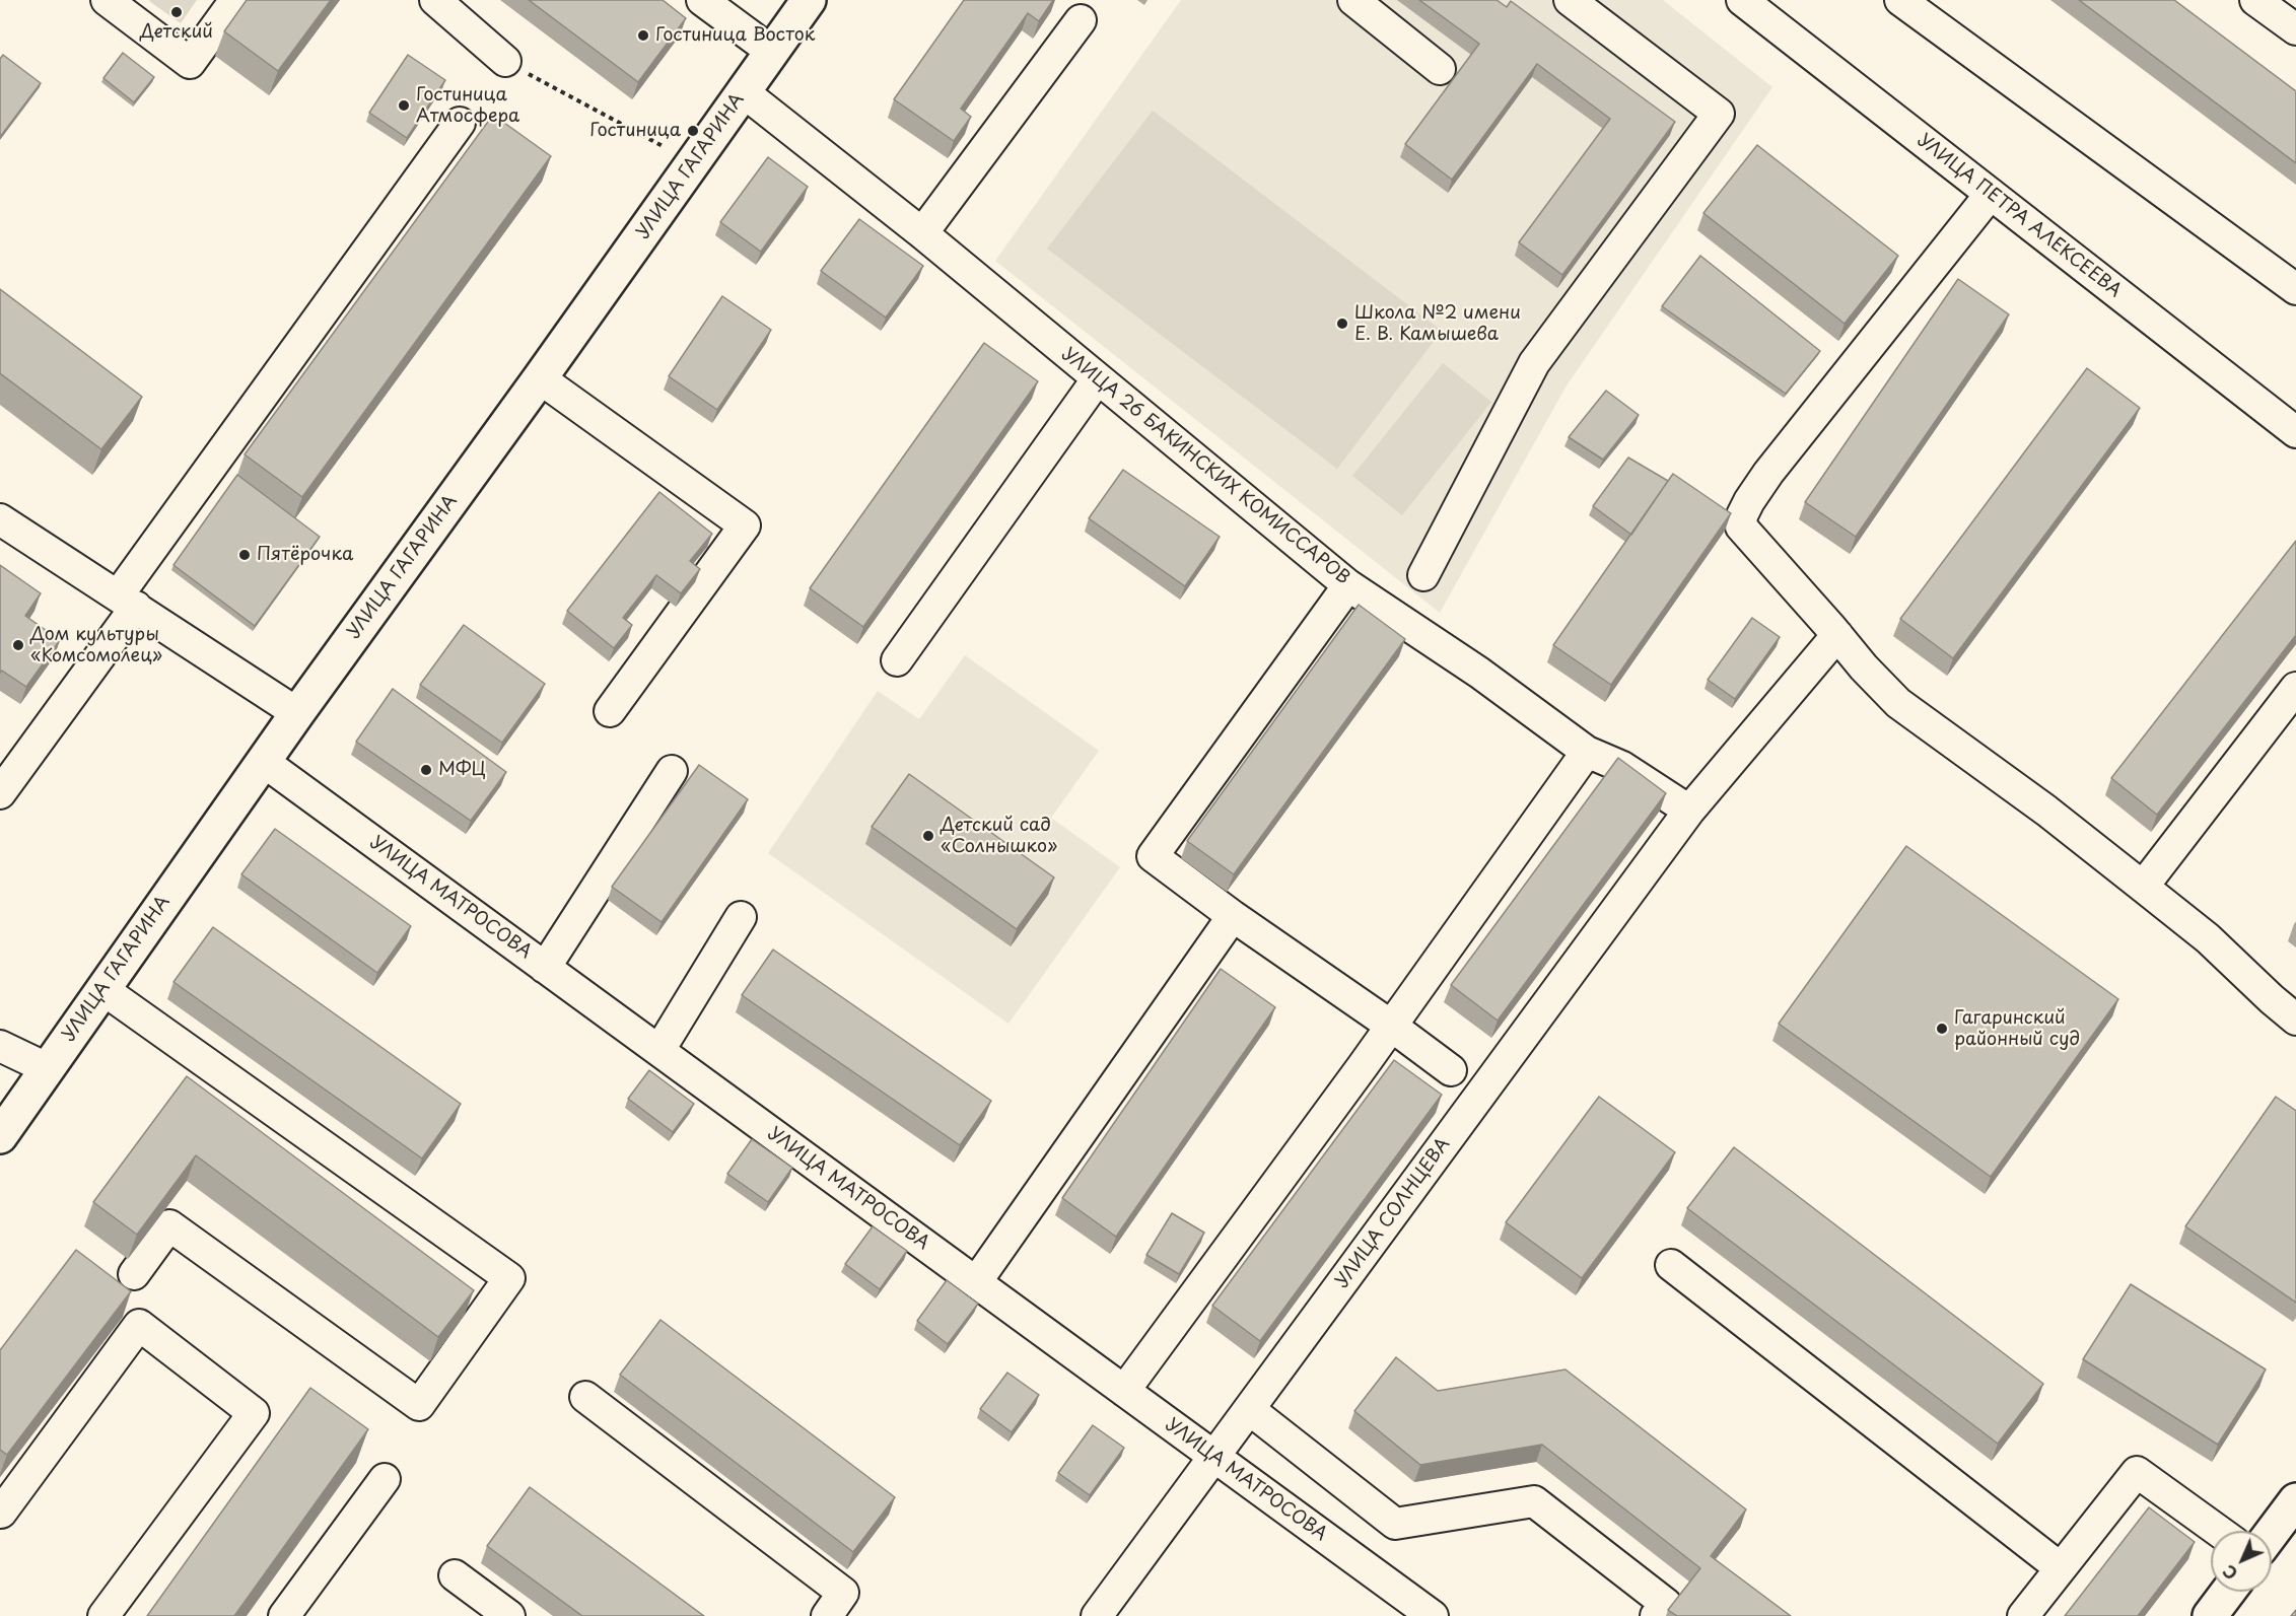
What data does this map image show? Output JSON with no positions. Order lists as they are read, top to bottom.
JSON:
{
  "streets": {
    "main road": ["УЛИЦА ГАГАРИНА"],
    "street": [
      "УЛИЦА ПЕТРА АЛЕКСЕЕВА",
      "УЛИЦА 26 БАКИНСКИХ КОМИССАРОВ",
      "УЛИЦА МАТРОСОВА",
      "УЛИЦА СОЛНЦЕВА"
    ]
  },
  "crossings": [
    ["УЛИЦА ГАГАРИНА", "УЛИЦА 26 БАКИНСКИХ КОМИССАРОВ"],
    ["УЛИЦА ГАГАРИНА", "УЛИЦА МАТРОСОВА"],
    ["УЛИЦА 26 БАКИНСКИХ КОМИССАРОВ", "УЛИЦА СОЛНЦЕВА"],
    ["УЛИЦА МАТРОСОВА", "УЛИЦА СОЛНЦЕВА"]
  ],
  "places": [
    "Детский",
    "Гостиница Восток",
    "Гостиница Атмосфера",
    "Гостиница",
    "Школа №2 имени Е. В. Камышева",
    "Пятёрочка",
    "Дом культуры «Комсомолец»",
    "МФЦ",
    "Детский сад «Солнышко»",
    "Гагаринский районный суд"
  ],
  "north": "bottom left"
}
